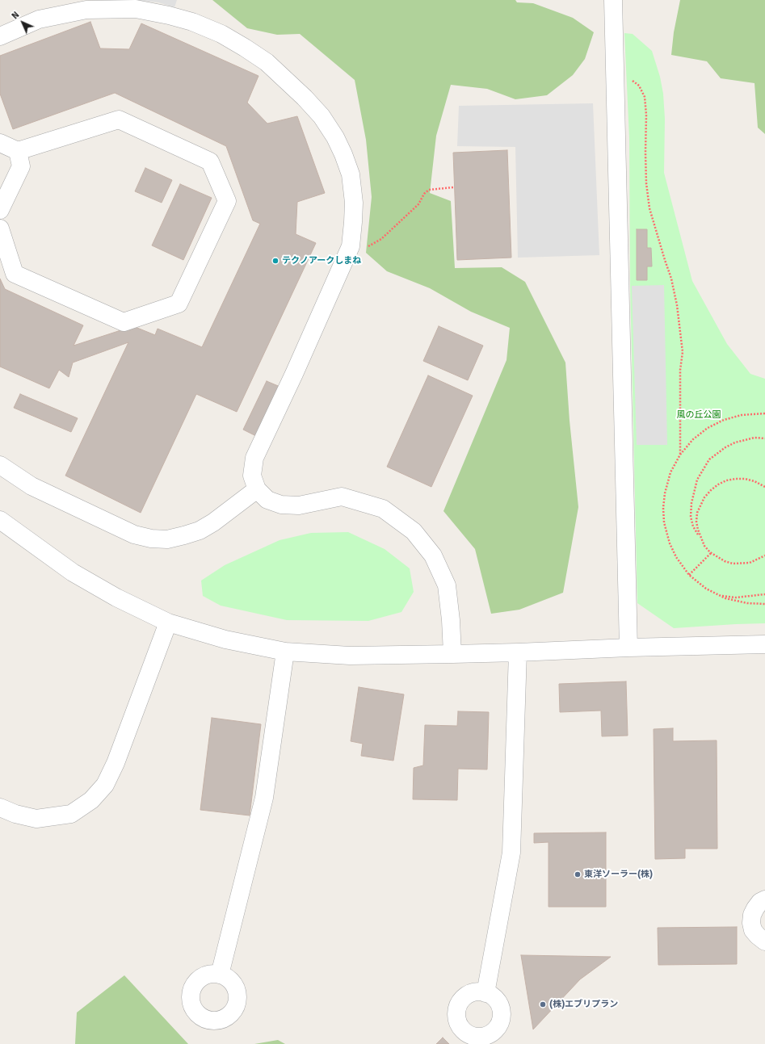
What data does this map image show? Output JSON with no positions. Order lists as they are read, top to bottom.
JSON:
{
  "parks": ["風の丘公園"],
  "places": ["テクノアークしまね", "東洋ソーラー(株)", "(株)エブリプラン"],
  "north": "top left"
}
